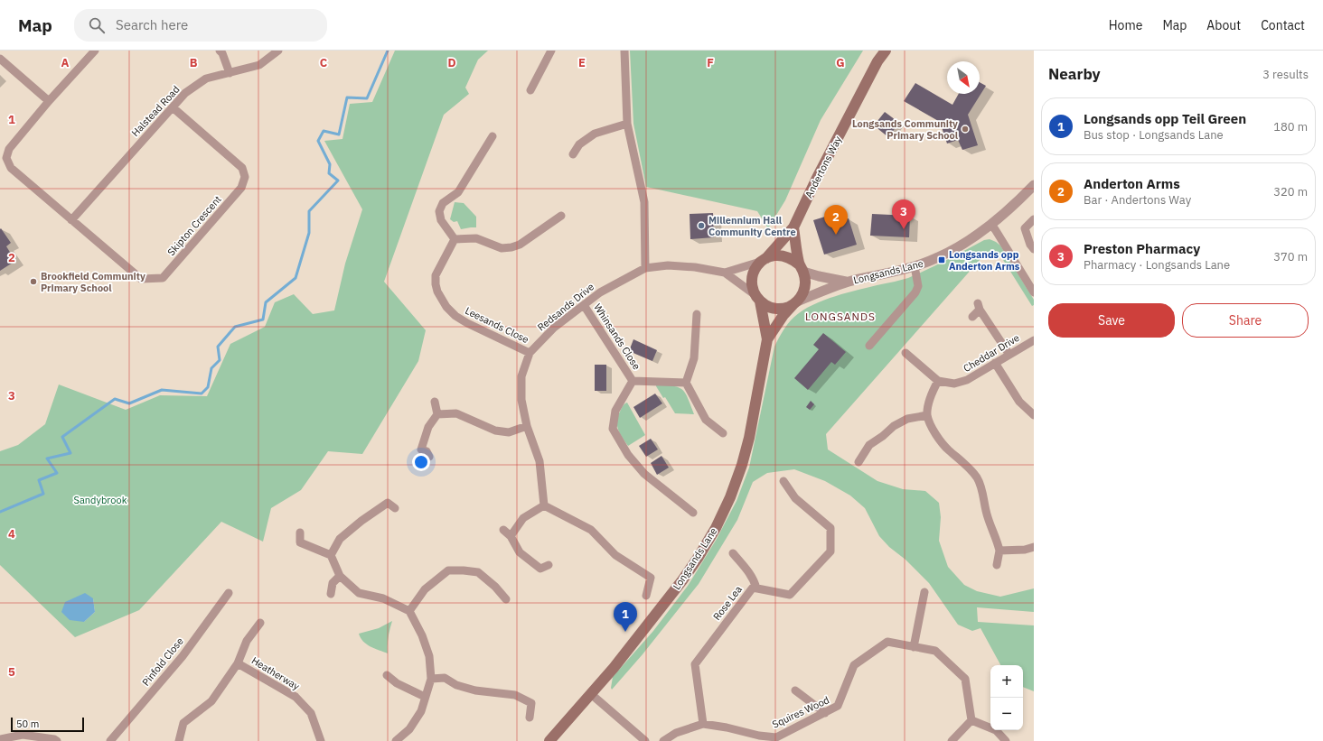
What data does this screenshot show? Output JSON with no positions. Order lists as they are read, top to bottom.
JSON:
{
  "streets": {
    "main road": ["Andertons Way", "Longsands Lane"],
    "street": [
      "Halstead Road",
      "Skipton Crescent",
      "Redsands Drive",
      "Leesands Close",
      "Whinsands Close",
      "Cheddar Drive",
      "Rose Lea",
      "Pinfold Close",
      "Heatherway",
      "Squires Wood"
    ]
  },
  "crossings": [
    ["Halstead Road", "Skipton Crescent"],
    ["Andertons Way", "Longsands Lane"],
    ["Andertons Way", "Redsands Drive"],
    ["Longsands Lane", "Redsands Drive"],
    ["Redsands Drive", "Leesands Close"],
    ["Redsands Drive", "Whinsands Close"],
    ["Rose Lea", "Squires Wood"]
  ],
  "districts": ["LONGSANDS"],
  "parks": ["Sandybrook"],
  "places": {
    "other": ["Longsands Community Primary School", "Millennium Hall Community Centre", "Brookfield Community Primary School"],
    "transit": ["Longsands opp Anderton Arms"]
  },
  "scale_bar": "50 m",
  "north": "bottom right",
  "page": {
    "header": "Map",
    "search": "Search here",
    "nav": [
      "Home",
      "Map",
      "About",
      "Contact"
    ],
    "heading": ["Nearby", "3 results"],
    "list": [
      {
        "mark": "1",
        "name": "Longsands opp Teil Green",
        "note": "Bus stop · Longsands Lane",
        "value": "180 m"
      },
      {
        "mark": "2",
        "name": "Anderton Arms",
        "note": "Bar · Andertons Way",
        "value": "320 m"
      },
      {
        "mark": "3",
        "name": "Preston Pharmacy",
        "note": "Pharmacy · Longsands Lane",
        "value": "370 m"
      }
    ],
    "pins": ["3", "2", "1"],
    "buttons": ["Save", "Share"],
    "map_buttons": ["+", "−"],
    "scale": "50 m"
  },
  "grid": {
    "columns": [
      "A",
      "B",
      "C",
      "D",
      "E",
      "F",
      "G"
    ],
    "rows": [
      "1",
      "2",
      "3",
      "4",
      "5"
    ]
  }
}
